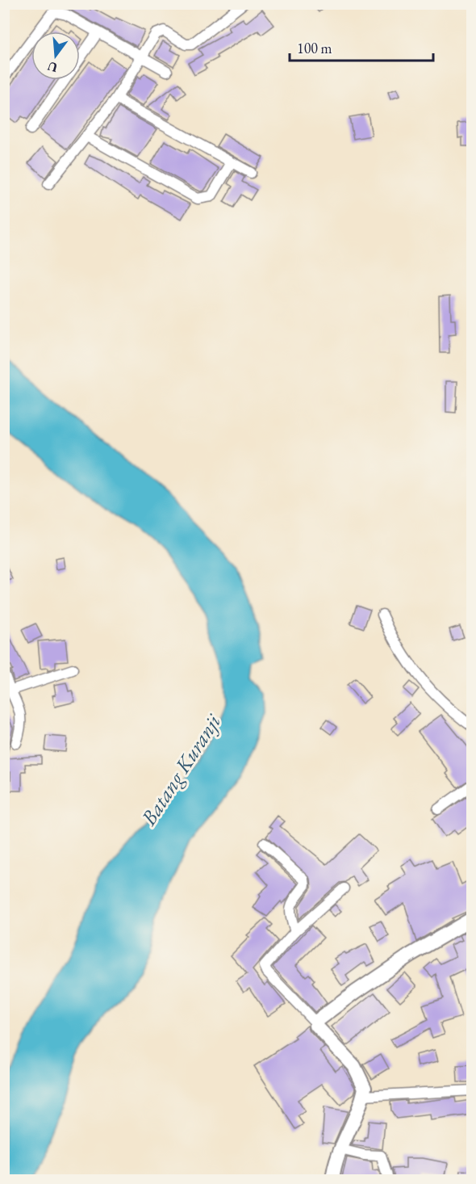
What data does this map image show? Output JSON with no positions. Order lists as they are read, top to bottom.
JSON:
{
  "water": ["Batang Kuranji"],
  "scale_bar": "100 m",
  "north": "bottom"
}
